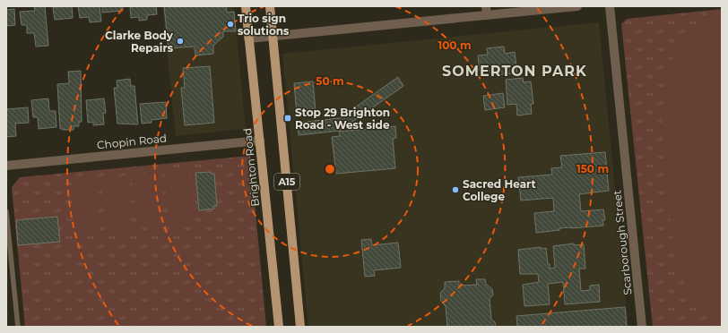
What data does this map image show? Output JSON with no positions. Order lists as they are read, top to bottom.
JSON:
{
  "streets": {
    "main road": ["Brighton Road", "A15"],
    "street": ["Chopin Road", "Scarborough Street"]
  },
  "crossings": [
    ["Chopin Road", "Brighton Road"]
  ],
  "districts": ["SOMERTON PARK"],
  "places": {
    "other": ["Trio sign solutions", "Clarke Body Repairs", "Sacred Heart College"],
    "transit": ["Stop 29 Brighton Road - West side"]
  },
  "rings": ["100 m", "50 m", "150 m"]
}
